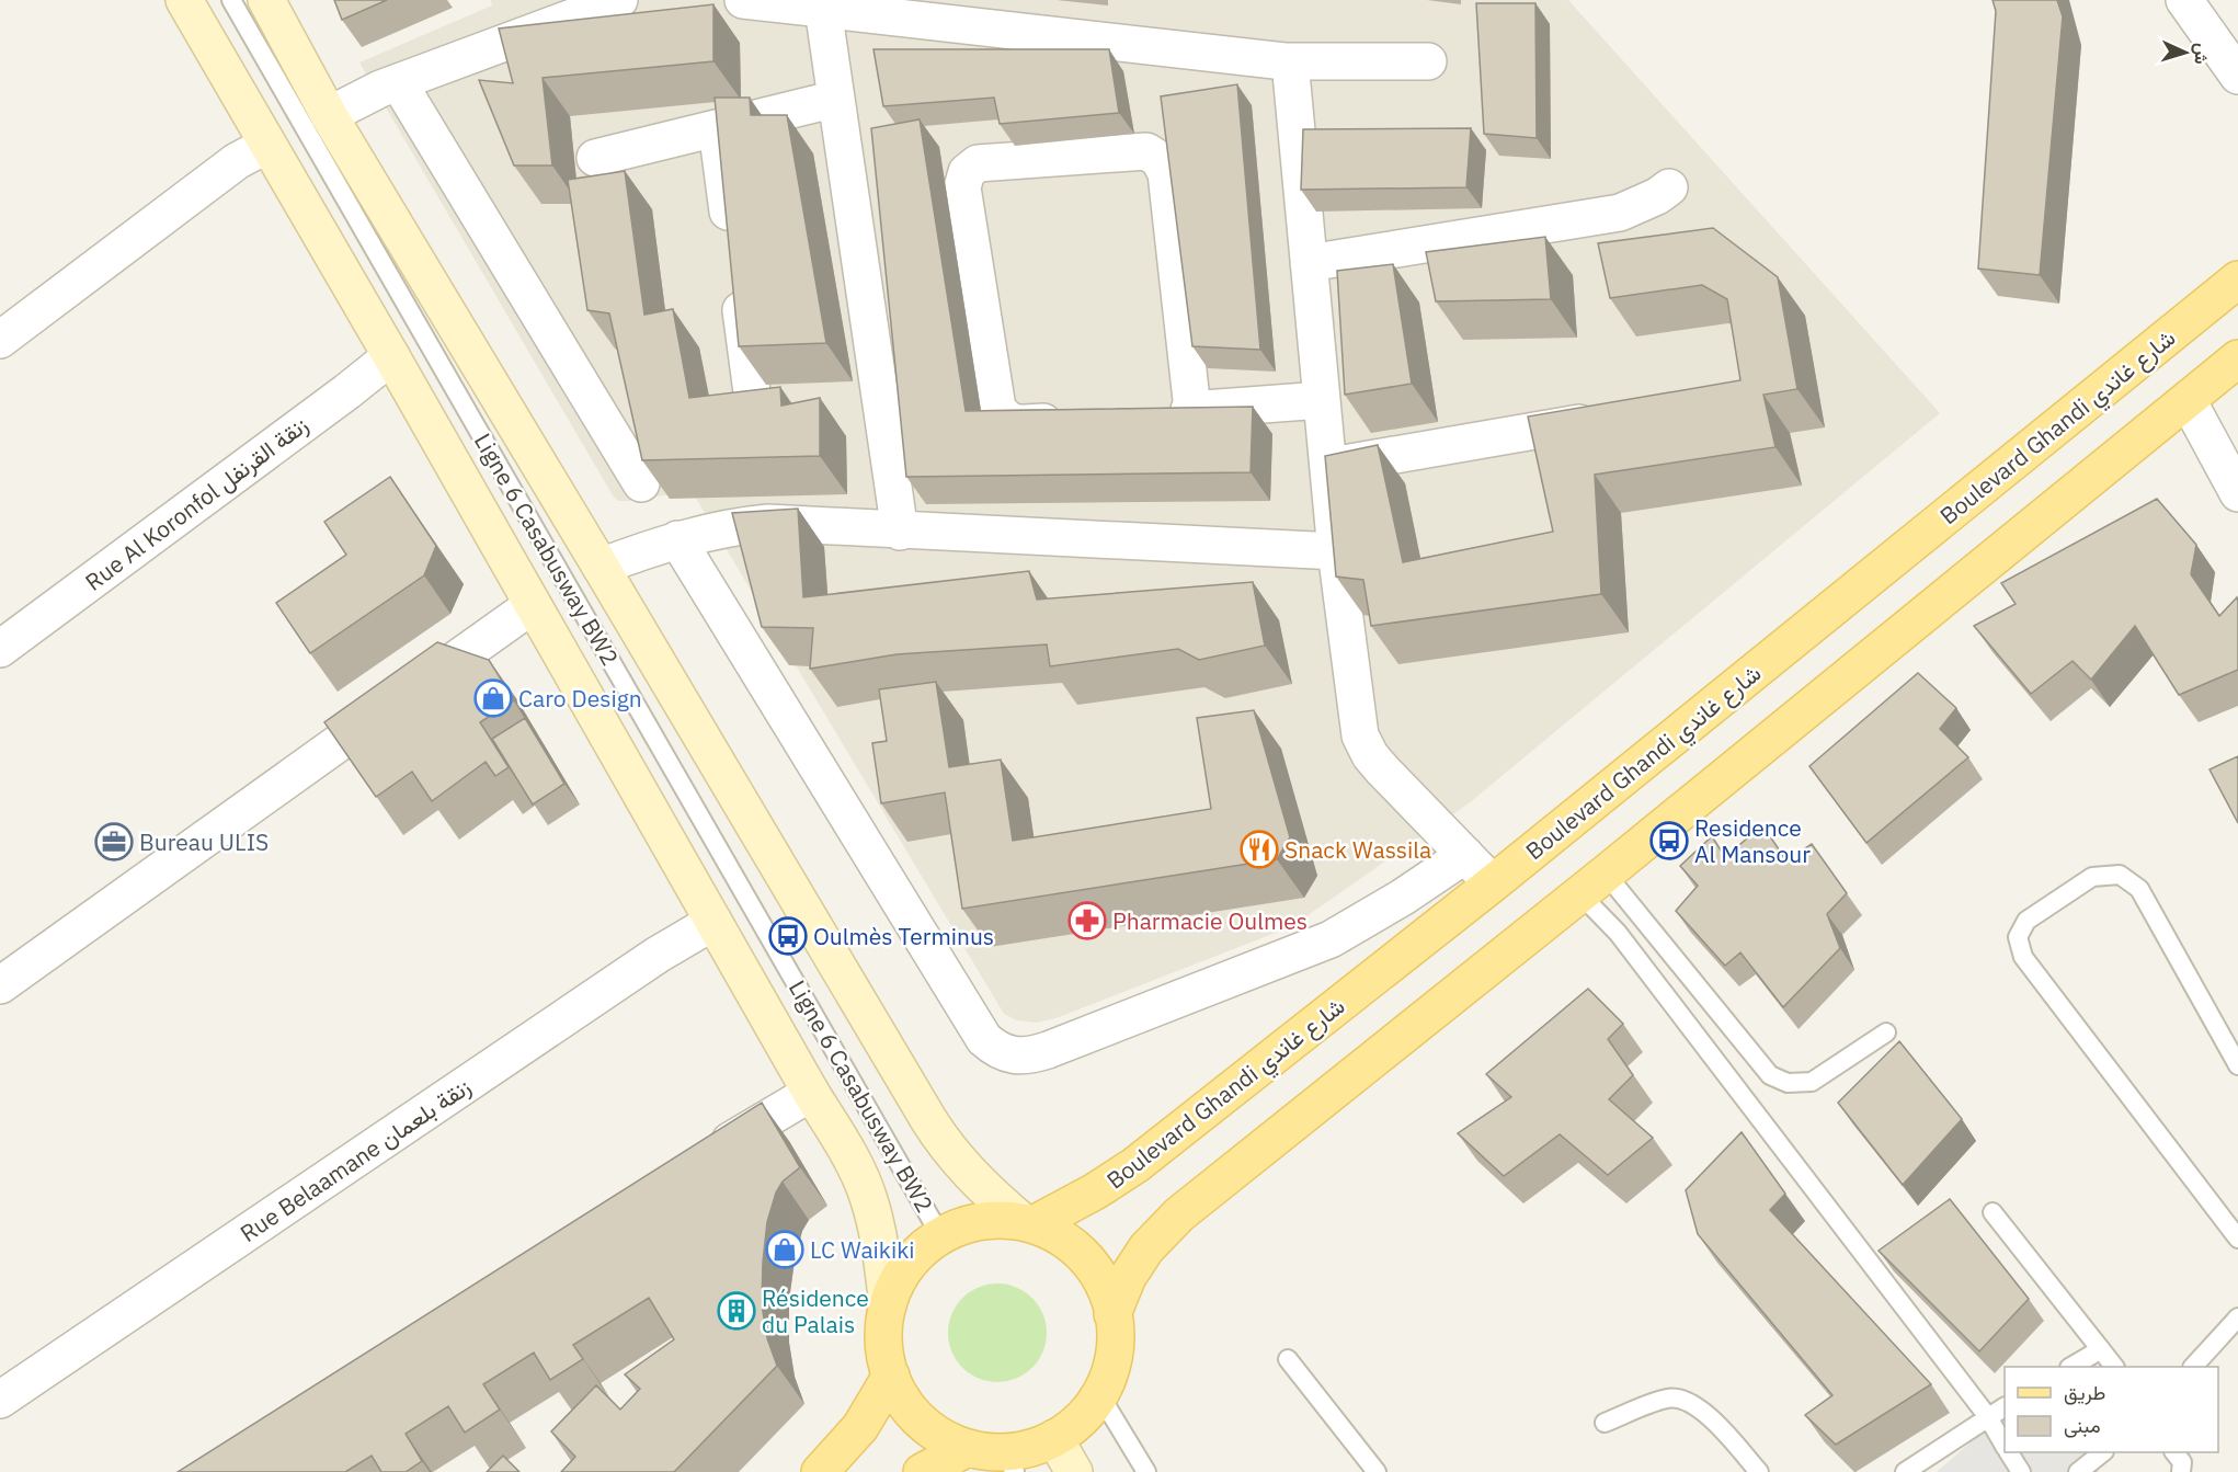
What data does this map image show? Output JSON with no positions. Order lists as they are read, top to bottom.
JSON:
{
  "streets": {
    "main road": ["Boulevard Ghandi شارع غاندي"],
    "street": ["Rue Al Koronfol زنقة القرنفل", "Rue Belaamane زنقة بلعمان"],
    "lane": ["Ligne 6 Casabusway BW2"]
  },
  "crossings": [
    ["Boulevard Ghandi شارع غاندي", "Ligne 6 Casabusway BW2"]
  ],
  "places": {
    "shop": ["Caro Design", "LC Waikiki"],
    "bus stop": ["Residence Al Mansour", "Oulmès Terminus"],
    "office": ["Bureau ULIS"],
    "restaurant": ["Snack Wassila"],
    "pharmacy": ["Pharmacie Oulmes"],
    "building": ["Résidence du Palais"]
  },
  "legend": ["طريق", "مبنى"],
  "north": "right"
}
